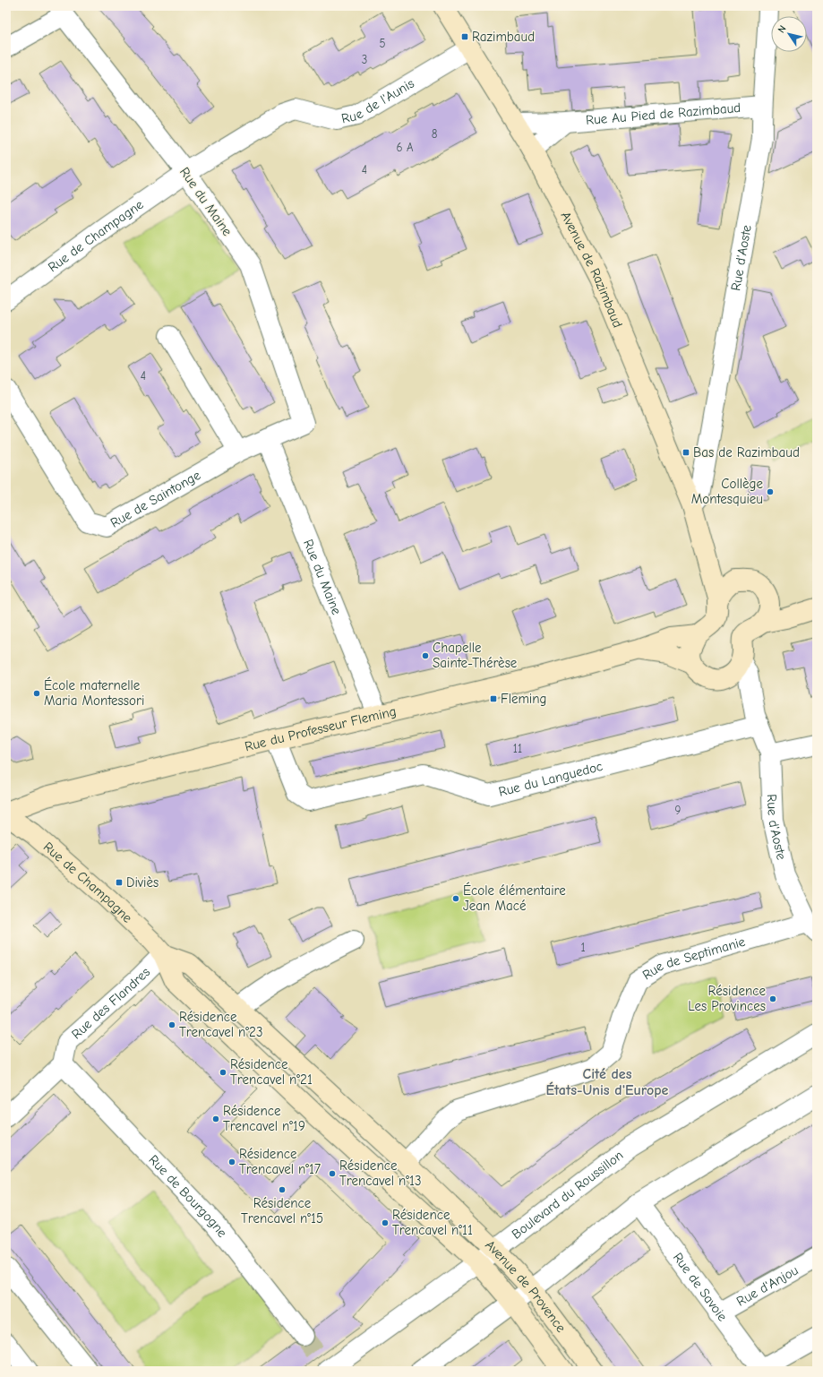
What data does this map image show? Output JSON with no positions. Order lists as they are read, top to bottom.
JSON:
{
  "streets": {
    "street": [
      "Rue de l'Aunis",
      "Rue Au Pied de Razimbaud",
      "Rue du Maine",
      "Rue de Champagne",
      "Rue d'Aoste",
      "Avenue de Razimbaud",
      "Rue de Saintonge",
      "Rue du Professeur Fleming",
      "Rue du Languedoc",
      "Rue de Septimanie",
      "Rue des Flandres",
      "Boulevard du Roussillon",
      "Rue de Bourgogne",
      "Rue d'Anjou",
      "Avenue de Provence",
      "Rue de Savoie"
    ]
  },
  "crossings": [
    ["Rue de l'Aunis", "Rue du Maine"],
    ["Rue de l'Aunis", "Rue de Champagne"],
    ["Rue de l'Aunis", "Avenue de Razimbaud"],
    ["Rue Au Pied de Razimbaud", "Rue d'Aoste"],
    ["Rue Au Pied de Razimbaud", "Avenue de Razimbaud"],
    ["Rue du Maine", "Rue de Champagne"],
    ["Rue du Maine", "Rue de Saintonge"],
    ["Rue du Maine", "Rue du Professeur Fleming"],
    ["Rue de Champagne", "Rue du Professeur Fleming"],
    ["Rue de Champagne", "Rue des Flandres"],
    ["Rue de Champagne", "Avenue de Provence"],
    ["Rue d'Aoste", "Avenue de Razimbaud"],
    ["Rue d'Aoste", "Rue du Languedoc"],
    ["Rue d'Aoste", "Rue de Septimanie"],
    ["Rue du Professeur Fleming", "Rue du Languedoc"],
    ["Rue de Septimanie", "Avenue de Provence"],
    ["Rue des Flandres", "Rue de Bourgogne"],
    ["Rue des Flandres", "Avenue de Provence"],
    ["Boulevard du Roussillon", "Avenue de Provence"],
    ["Rue d'Anjou", "Rue de Savoie"]
  ],
  "districts": ["Cité des États-Unis d'Europe"],
  "places": {
    "transit": [
      "Razimbaud",
      "Bas de Razimbaud",
      "Fleming",
      "Diviès"
    ],
    "other": [
      "Collège Montesquieu",
      "Chapelle Sainte-Thérèse",
      "École maternelle Maria Montessori",
      "École élémentaire Jean Macé",
      "Résidence Les Provinces",
      "Résidence Trencavel n°23",
      "Résidence Trencavel n°21",
      "Résidence Trencavel n°19",
      "Résidence Trencavel n°17",
      "Résidence Trencavel n°13",
      "Résidence Trencavel n°15",
      "Résidence Trencavel n°11"
    ]
  },
  "house_numbers": [
    "5",
    "3",
    "8",
    "6 A",
    "4",
    "4",
    "11",
    "9",
    "1"
  ],
  "north": "top left"
}
